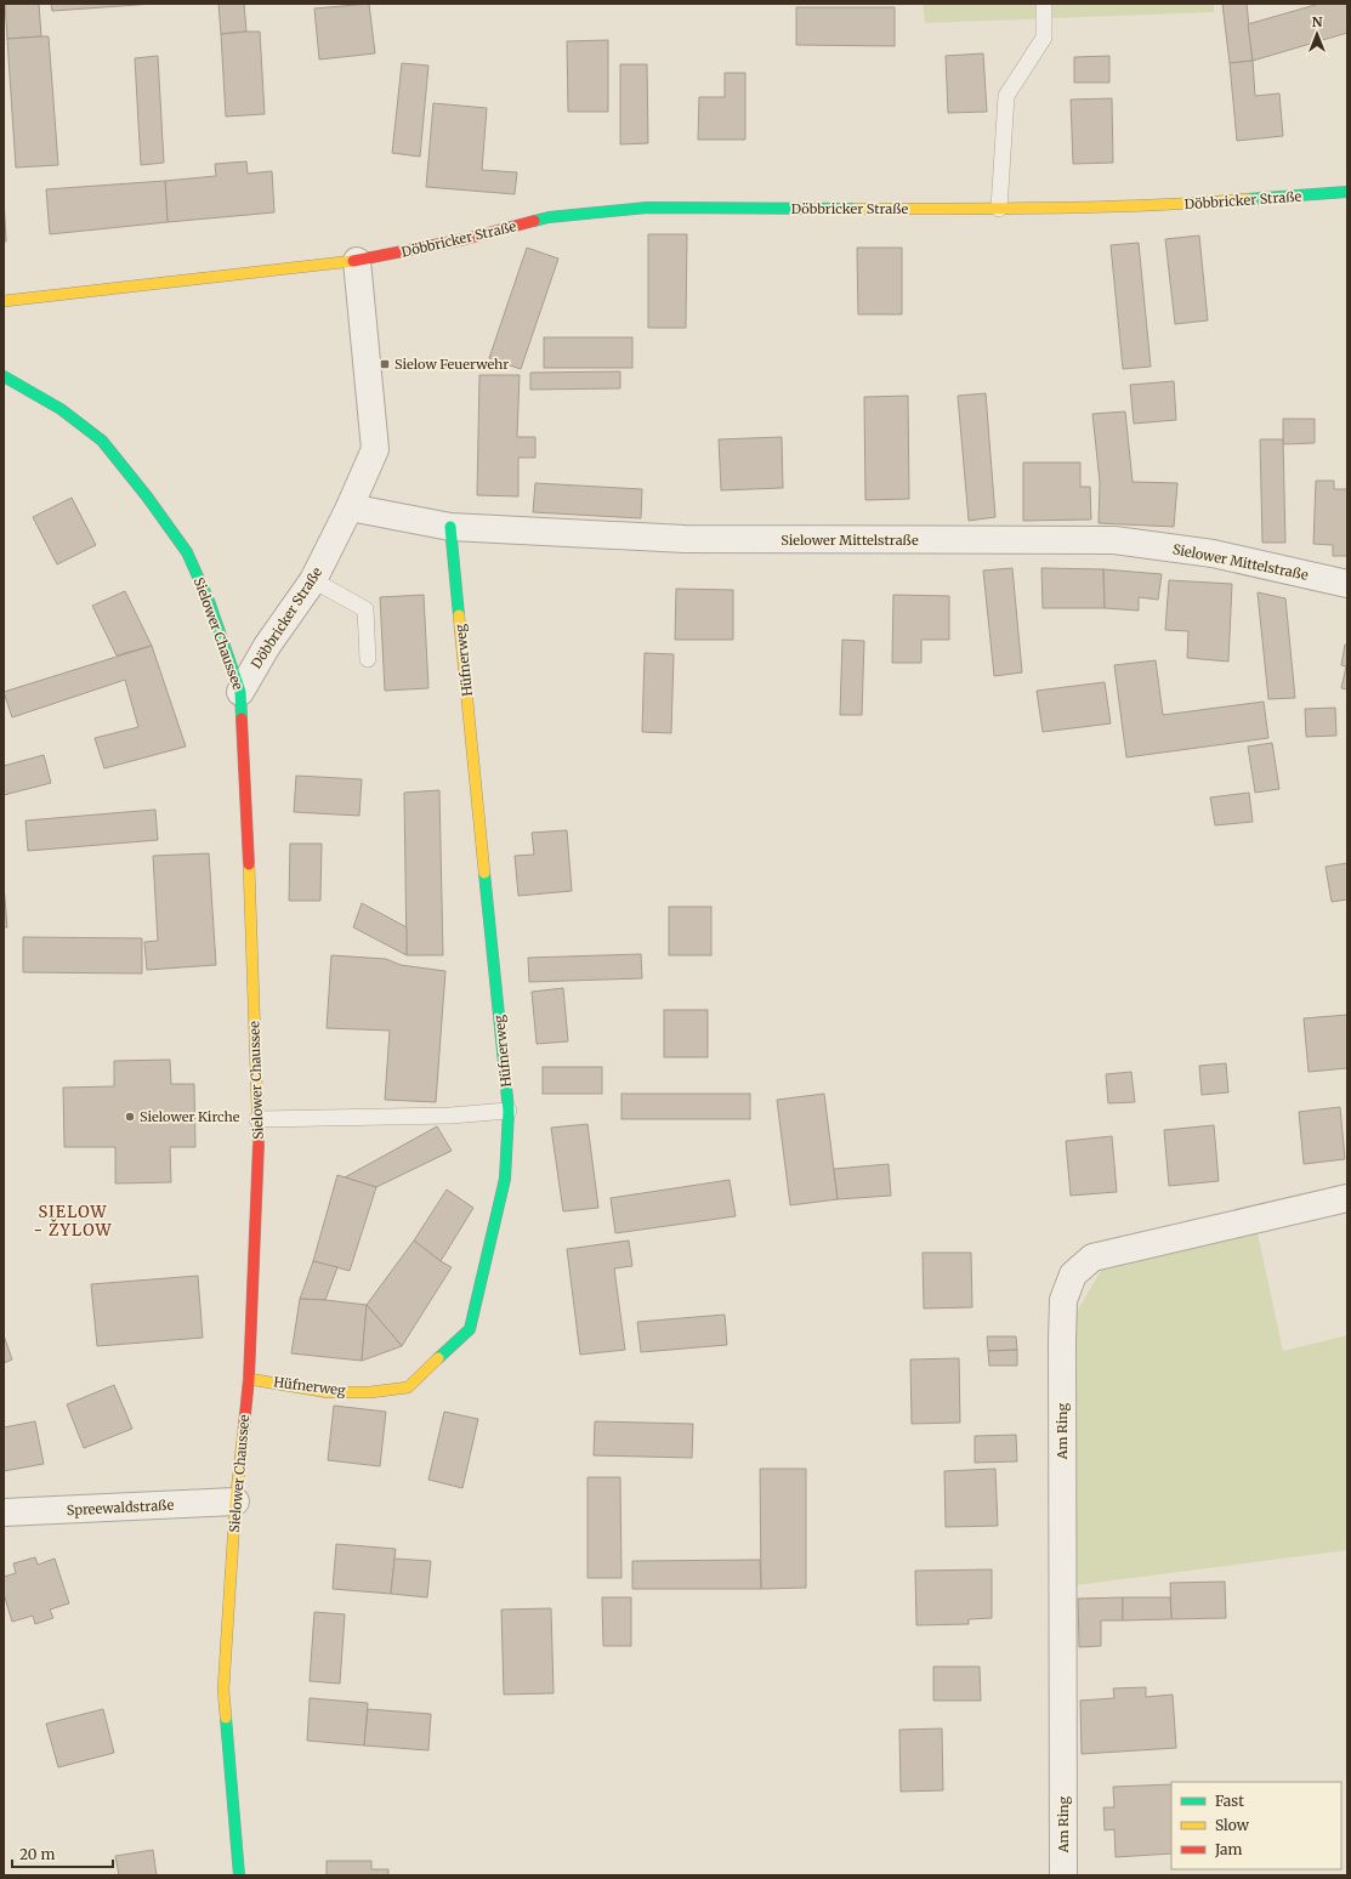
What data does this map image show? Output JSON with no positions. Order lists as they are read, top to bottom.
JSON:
{
  "streets": {
    "street": [
      "Döbbricker Straße",
      "Sielower Mittelstraße",
      "Sielower Chaussee",
      "Hüfnerweg",
      "Am Ring",
      "Spreewaldstraße"
    ]
  },
  "crossings": [
    ["Döbbricker Straße", "Sielower Mittelstraße"],
    ["Döbbricker Straße", "Sielower Chaussee"],
    ["Sielower Mittelstraße", "Hüfnerweg"],
    ["Sielower Chaussee", "Hüfnerweg"],
    ["Sielower Chaussee", "Spreewaldstraße"]
  ],
  "districts": ["SIELOW - ŽYLOW"],
  "places": {
    "transit": ["Sielow Feuerwehr"],
    "other": ["Sielower Kirche"]
  },
  "legend": ["Fast", "Slow", "Jam"],
  "scale_bar": "20 m",
  "north": "top"
}
